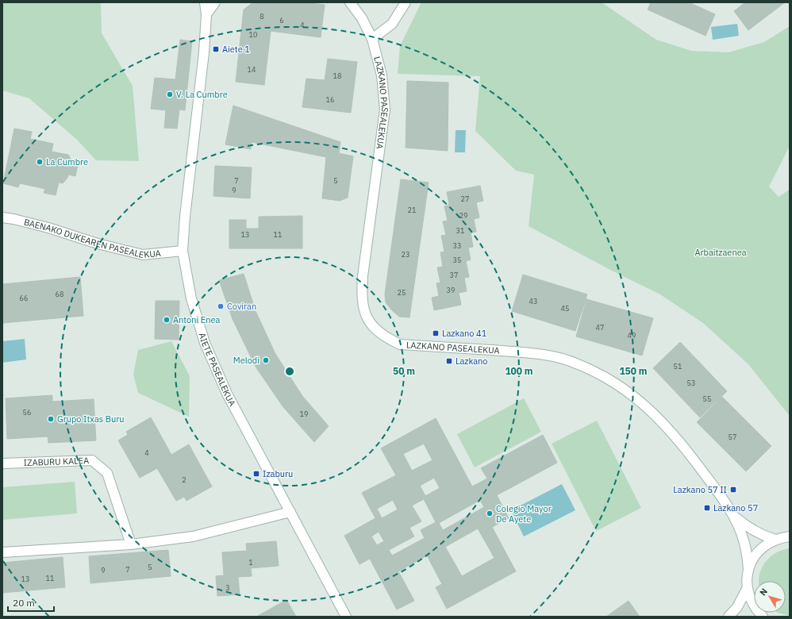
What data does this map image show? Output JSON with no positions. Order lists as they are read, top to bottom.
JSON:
{
  "streets": {
    "street": [
      "LAZKANO PASEALEKUA",
      "BAENAKO DUKEAREN PASEALEKUA",
      "AIETE PASEALEKUA",
      "IZABURU KALEA"
    ]
  },
  "crossings": [
    ["BAENAKO DUKEAREN PASEALEKUA", "AIETE PASEALEKUA"]
  ],
  "parks": ["Arbaitzaenea"],
  "places": {
    "transit": [
      "Aiete 1",
      "Lazkano 41",
      "Lazkano",
      "Izaburu",
      "Lazkano 57 II",
      "Lazkano 57"
    ],
    "other": [
      "V. La Cumbre",
      "La Cumbre",
      "Coviran",
      "Antoni Enea",
      "Melodi",
      "Grupo Itxas Buru",
      "Colegio Mayor De Ayete"
    ]
  },
  "house_numbers": [
    "8",
    "6",
    "4",
    "10",
    "14",
    "18",
    "16",
    "7",
    "5",
    "9",
    "27",
    "21",
    "29",
    "31",
    "13",
    "11",
    "33",
    "23",
    "35",
    "37",
    "39",
    "25",
    "68",
    "66",
    "43",
    "45",
    "47",
    "49",
    "51",
    "53",
    "55",
    "56",
    "19",
    "57",
    "4",
    "2",
    "1",
    "5",
    "7",
    "9",
    "11",
    "13",
    "3"
  ],
  "scale_bar": "20 m",
  "north": "top left",
  "rings": ["50 m", "100 m", "150 m"]
}
